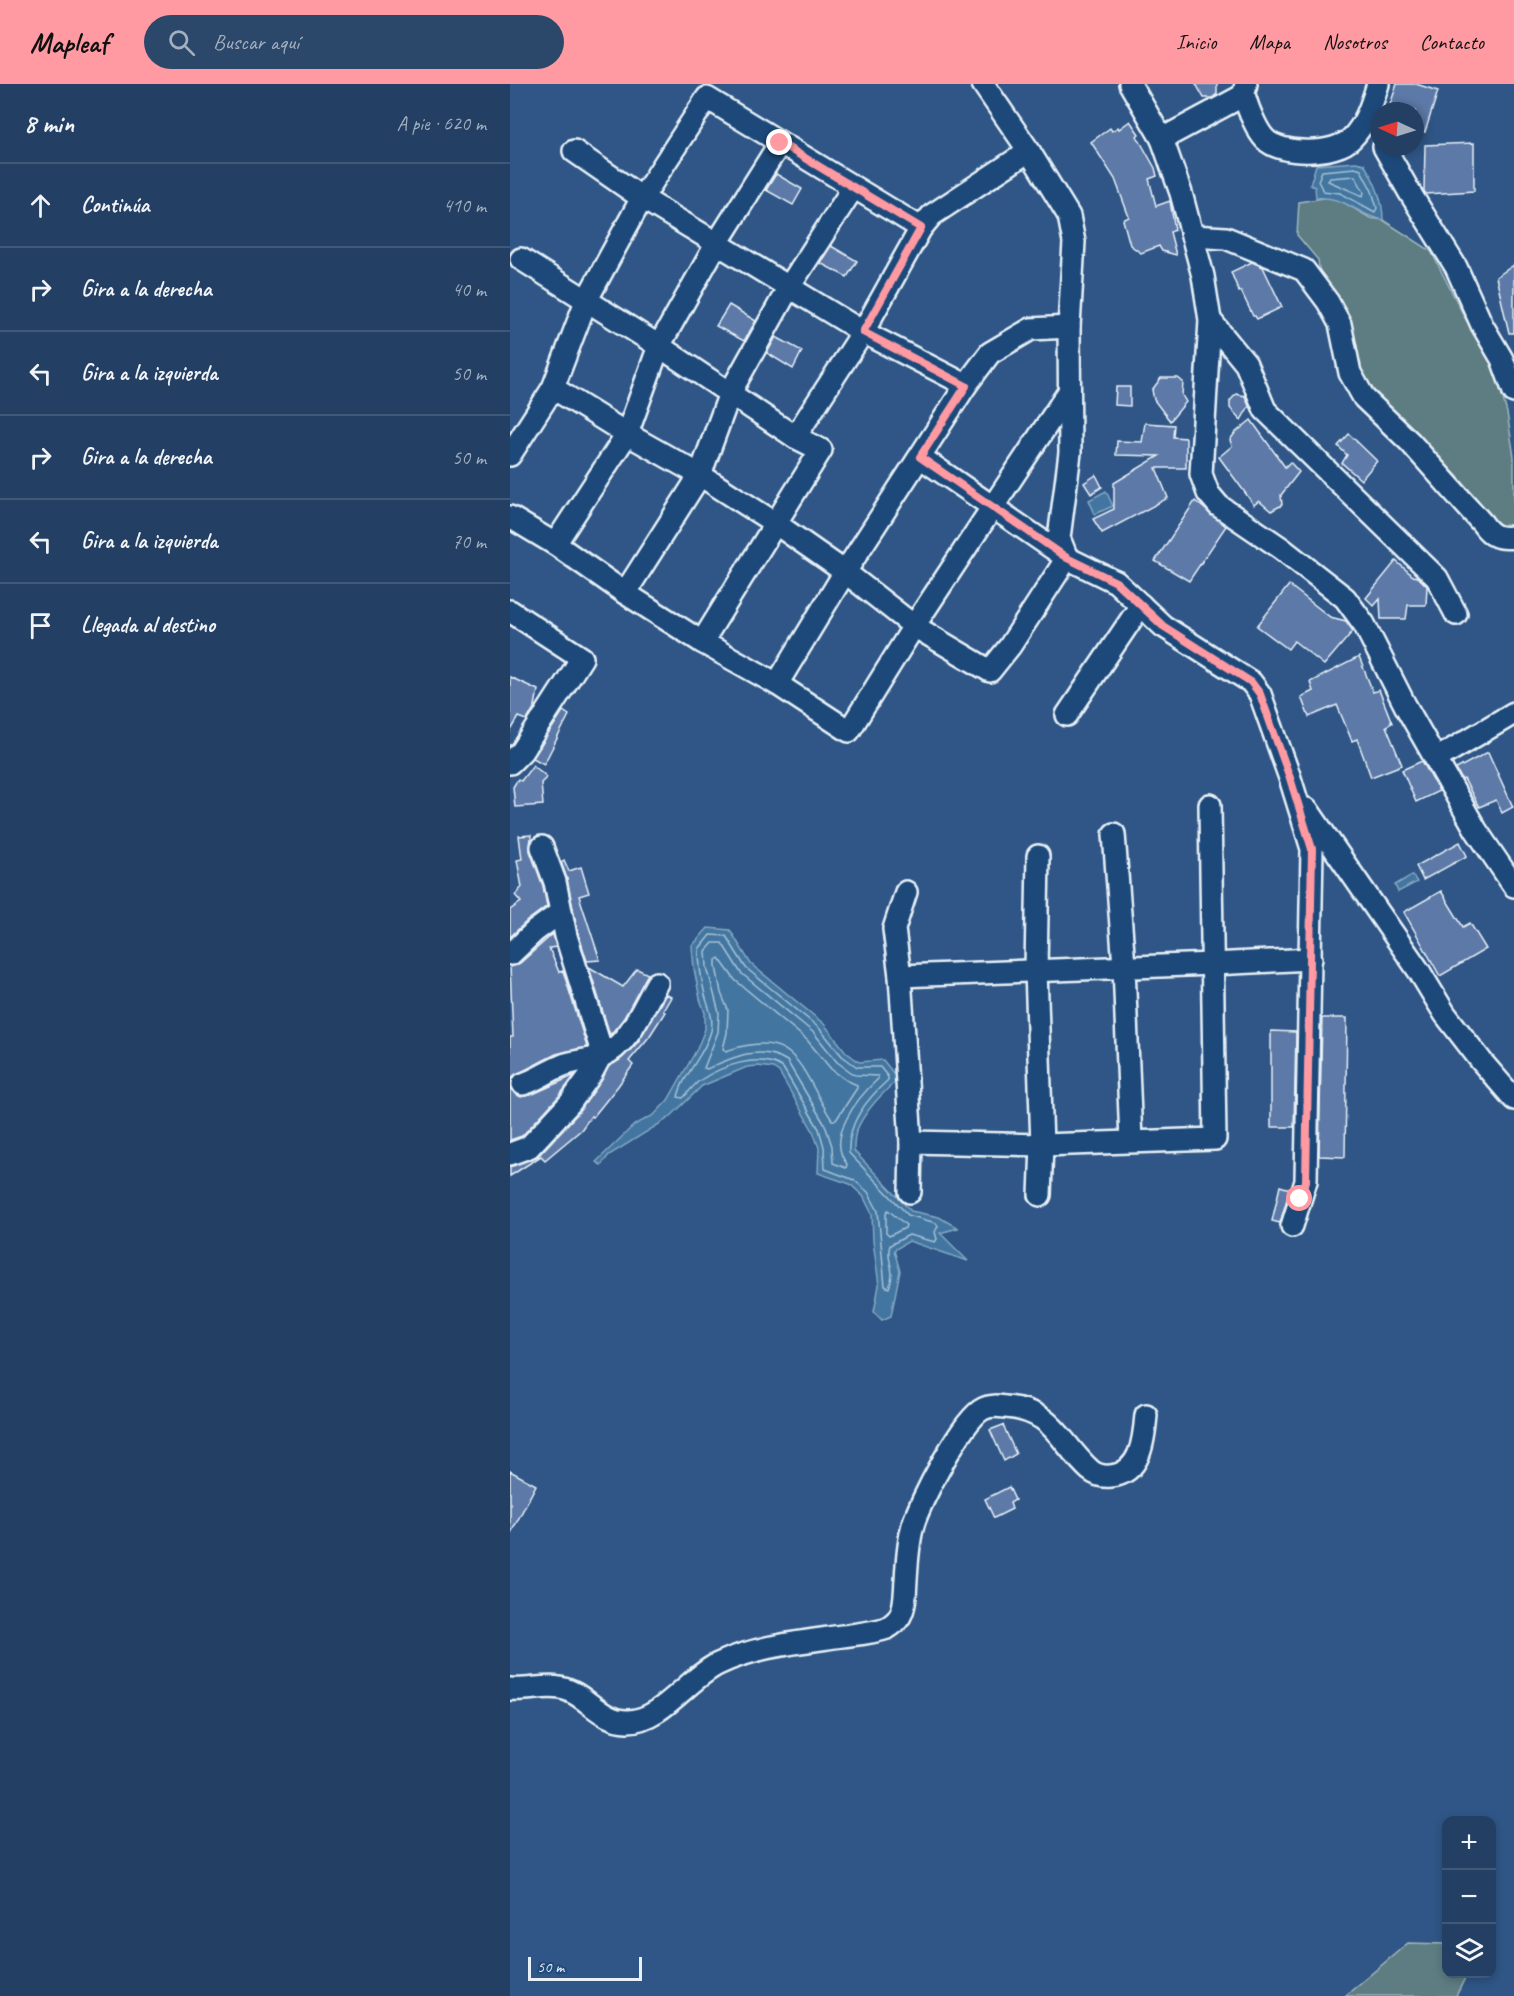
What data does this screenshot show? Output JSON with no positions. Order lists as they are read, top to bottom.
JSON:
{
  "scale_bar": "50 m",
  "north": "left",
  "page": {
    "header": "Mapleaf",
    "search": "Buscar aquí",
    "nav": [
      "Inicio",
      "Mapa",
      "Nosotros",
      "Contacto"
    ],
    "heading": ["8 min", "A pie · 620 m"],
    "list": [
      ["Continúa", "410 m"],
      ["Gira a la derecha", "40 m"],
      ["Gira a la izquierda", "50 m"],
      ["Gira a la derecha", "50 m"],
      ["Gira a la izquierda", "70 m"],
      "Llegada al destino"
    ],
    "map_buttons": ["+", "−"],
    "scale": "50 m"
  }
}
